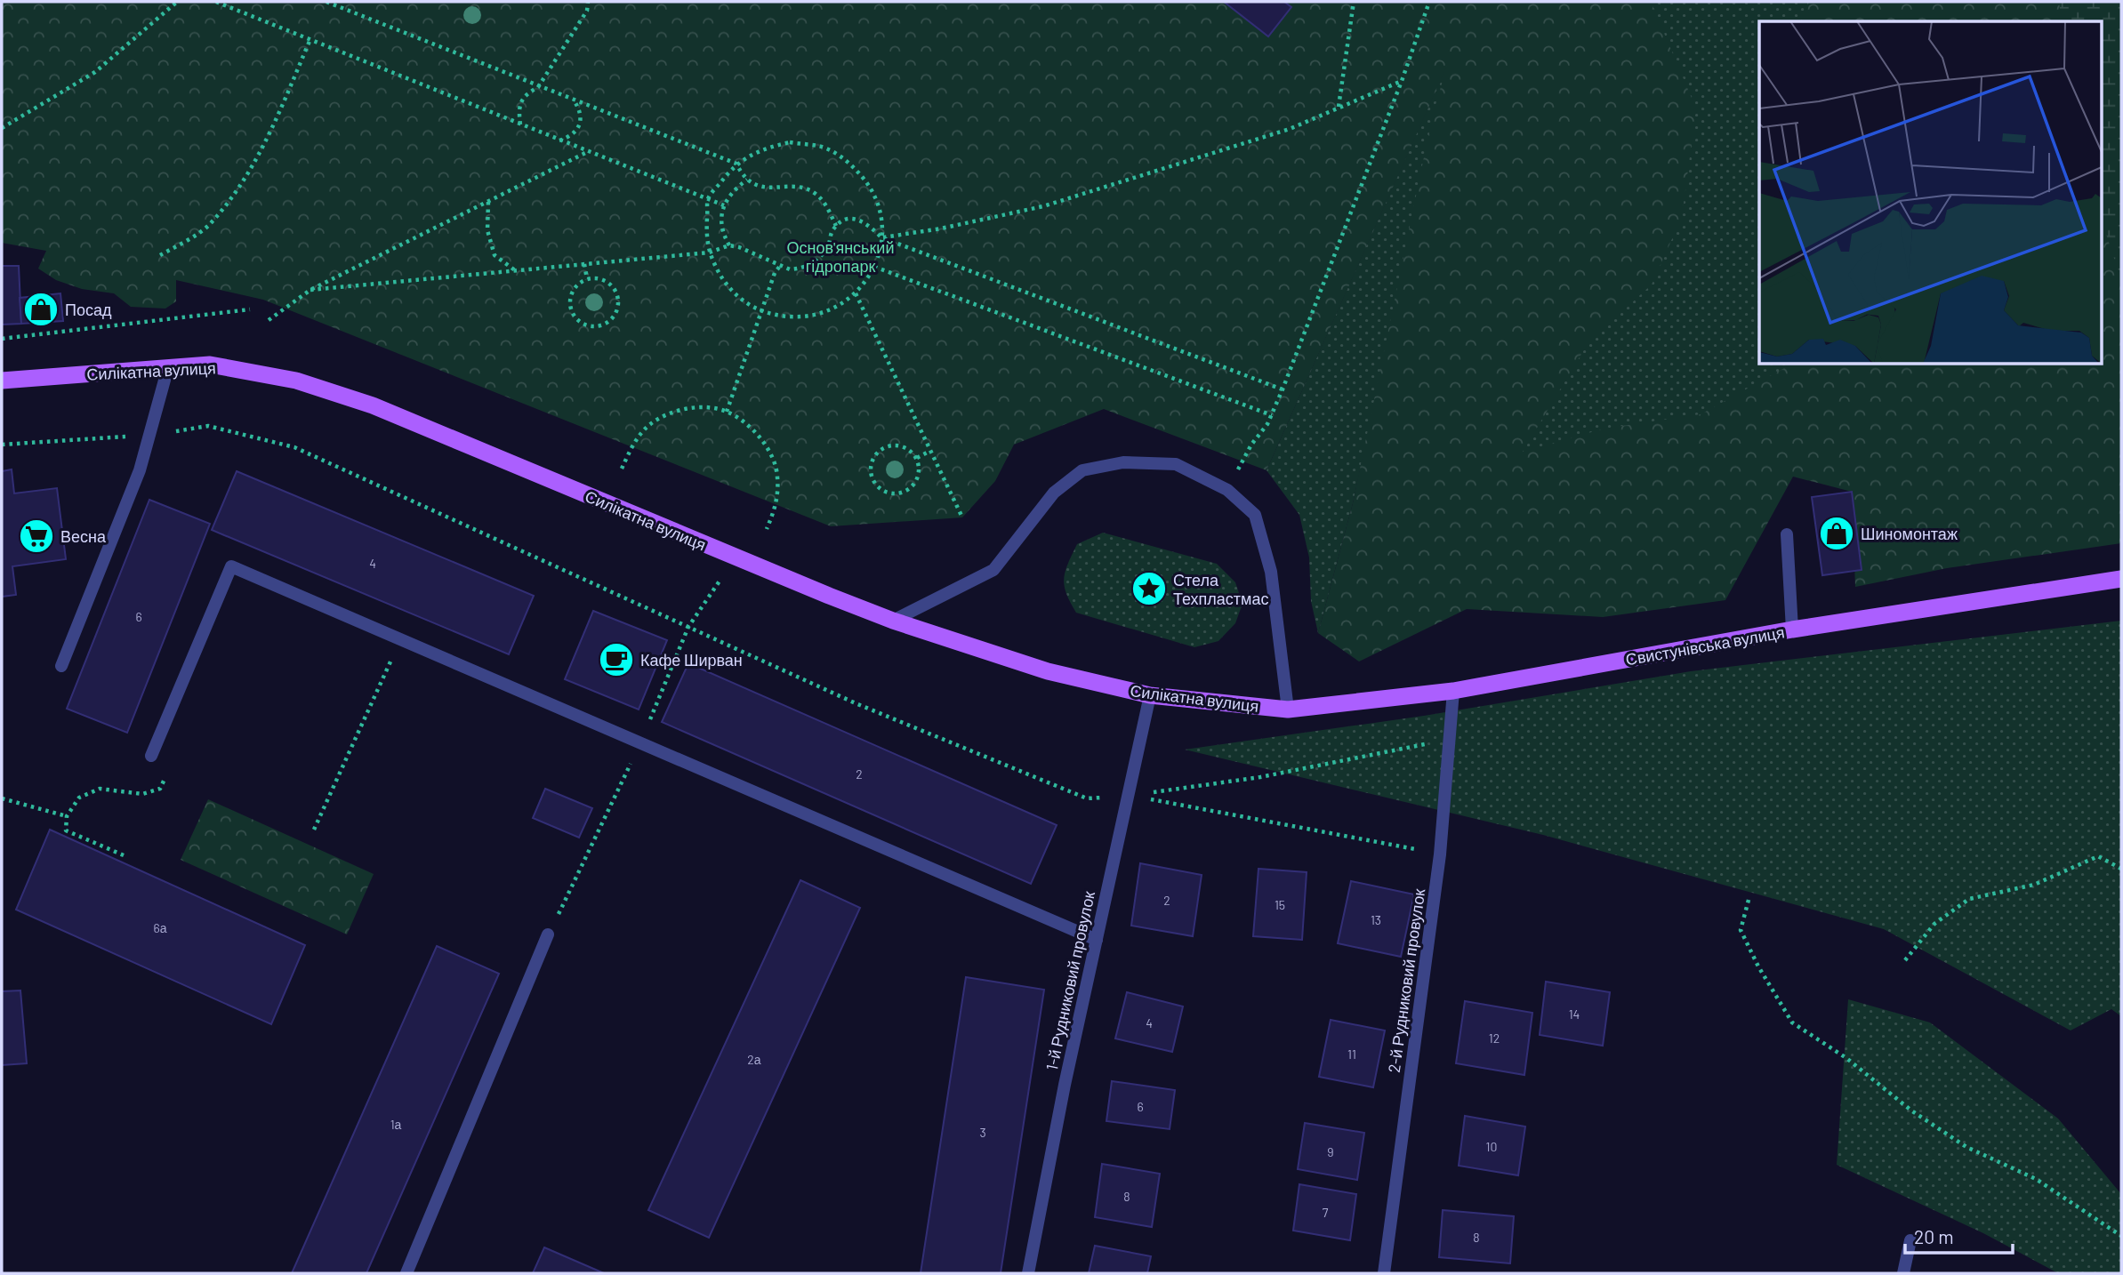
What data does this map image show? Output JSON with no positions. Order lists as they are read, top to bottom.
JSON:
{
  "streets": {
    "main road": ["Силікатна вулиця", "Свистунівська вулиця"],
    "street": ["1-й Рудниковий провулок", "2-й Рудниковий провулок"]
  },
  "crossings": [
    ["Силікатна вулиця", "Свистунівська вулиця"],
    ["Силікатна вулиця", "1-й Рудниковий провулок"],
    ["Свистунівська вулиця", "2-й Рудниковий провулок"]
  ],
  "parks": ["Основ'янський гідропарк"],
  "places": {
    "shop": ["Посад", "Шиномонтаж"],
    "supermarket": ["Весна"],
    "place": ["Стела Техпластмас"],
    "cafe": ["Кафе Ширван"]
  },
  "house_numbers": [
    "4",
    "6",
    "2",
    "2",
    "15",
    "13",
    "6а",
    "14",
    "4",
    "12",
    "11",
    "2а",
    "6",
    "1а",
    "3",
    "10",
    "9",
    "8",
    "7",
    "8"
  ],
  "scale_bar": "20 m"
}
